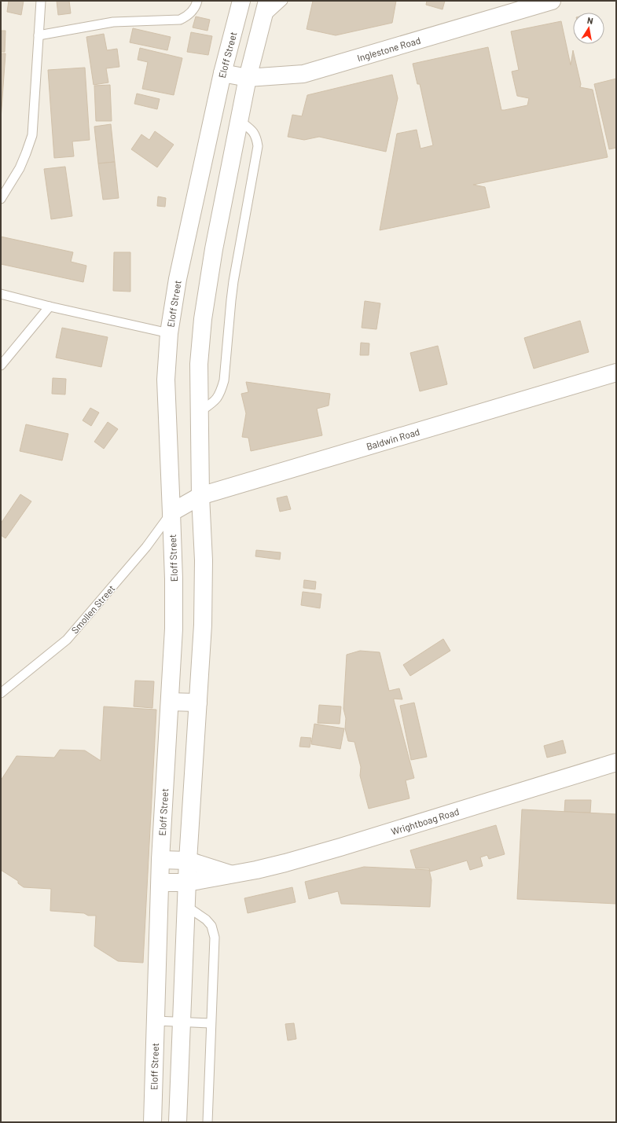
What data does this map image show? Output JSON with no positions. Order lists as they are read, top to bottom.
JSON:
{
  "streets": {
    "street": [
      "Inglestone Road",
      "Eloff Street",
      "Baldwin Road",
      "Wrightboag Road"
    ],
    "lane": ["Smollen Street"]
  },
  "crossings": [
    ["Inglestone Road", "Eloff Street"],
    ["Eloff Street", "Baldwin Road"],
    ["Eloff Street", "Smollen Street"],
    ["Eloff Street", "Wrightboag Road"],
    ["Baldwin Road", "Smollen Street"]
  ],
  "north": "top"
}
